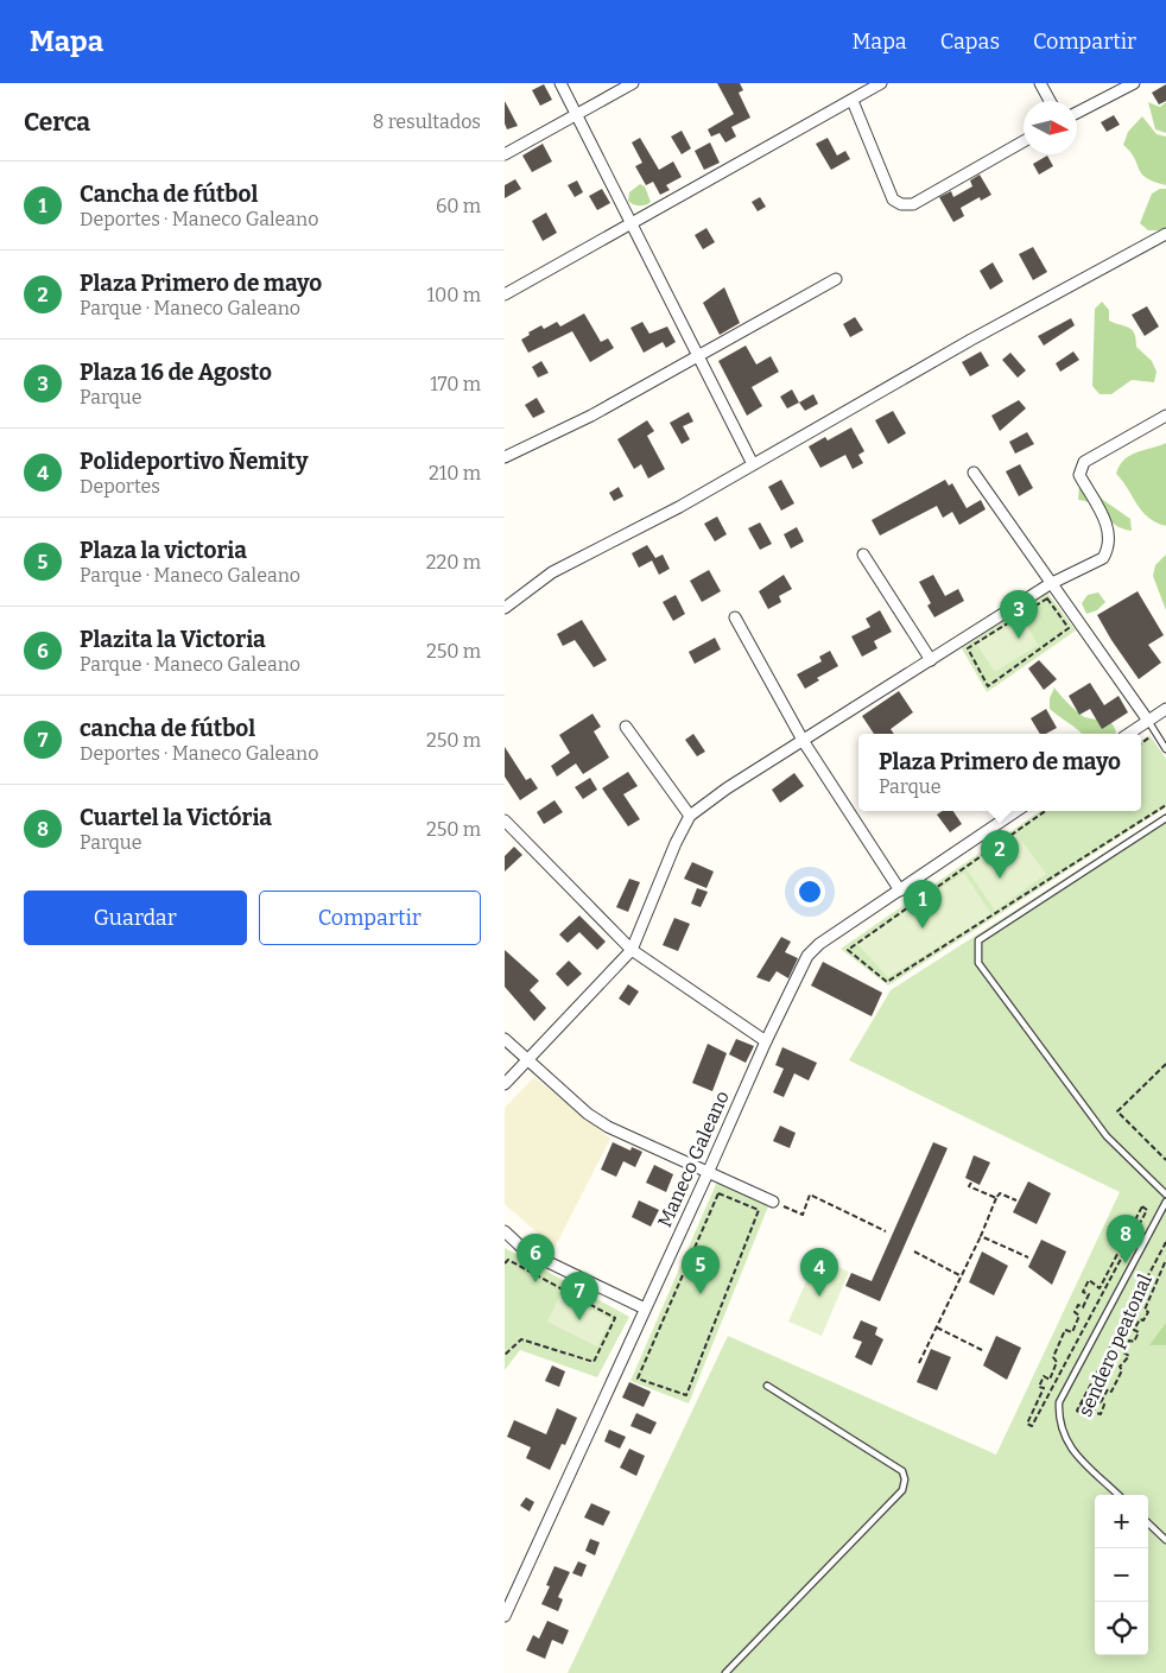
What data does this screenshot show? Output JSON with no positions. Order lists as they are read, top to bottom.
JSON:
{
  "streets": {
    "street": ["Maneco Galeano"],
    "path": ["sendero peatonal"]
  },
  "north": "right",
  "page": {
    "header": "Mapa",
    "nav": ["Mapa", "Capas", "Compartir"],
    "heading": ["Cerca", "8 resultados"],
    "list": [
      {
        "mark": "1",
        "name": "Cancha de fútbol",
        "note": "Deportes · Maneco Galeano",
        "value": "60 m"
      },
      {
        "mark": "2",
        "name": "Plaza Primero de mayo",
        "note": "Parque · Maneco Galeano",
        "value": "100 m"
      },
      {
        "mark": "3",
        "name": "Plaza 16 de Agosto",
        "note": "Parque",
        "value": "170 m"
      },
      {
        "mark": "4",
        "name": "Polideportivo Ñemity",
        "note": "Deportes",
        "value": "210 m"
      },
      {
        "mark": "5",
        "name": "Plaza la victoria",
        "note": "Parque · Maneco Galeano",
        "value": "220 m"
      },
      {
        "mark": "6",
        "name": "Plazita la Victoria",
        "note": "Parque · Maneco Galeano",
        "value": "250 m"
      },
      {
        "mark": "7",
        "name": "cancha de fútbol",
        "note": "Deportes · Maneco Galeano",
        "value": "250 m"
      },
      {
        "mark": "8",
        "name": "Cuartel la Victória",
        "note": "Parque",
        "value": "250 m"
      }
    ],
    "pins": [
      "3",
      "2",
      "1",
      "8",
      "6",
      "5",
      "4",
      "7"
    ],
    "popup": ["Plaza Primero de mayo", "Parque"],
    "buttons": ["Guardar", "Compartir"],
    "map_buttons": ["+", "−"]
  }
}
